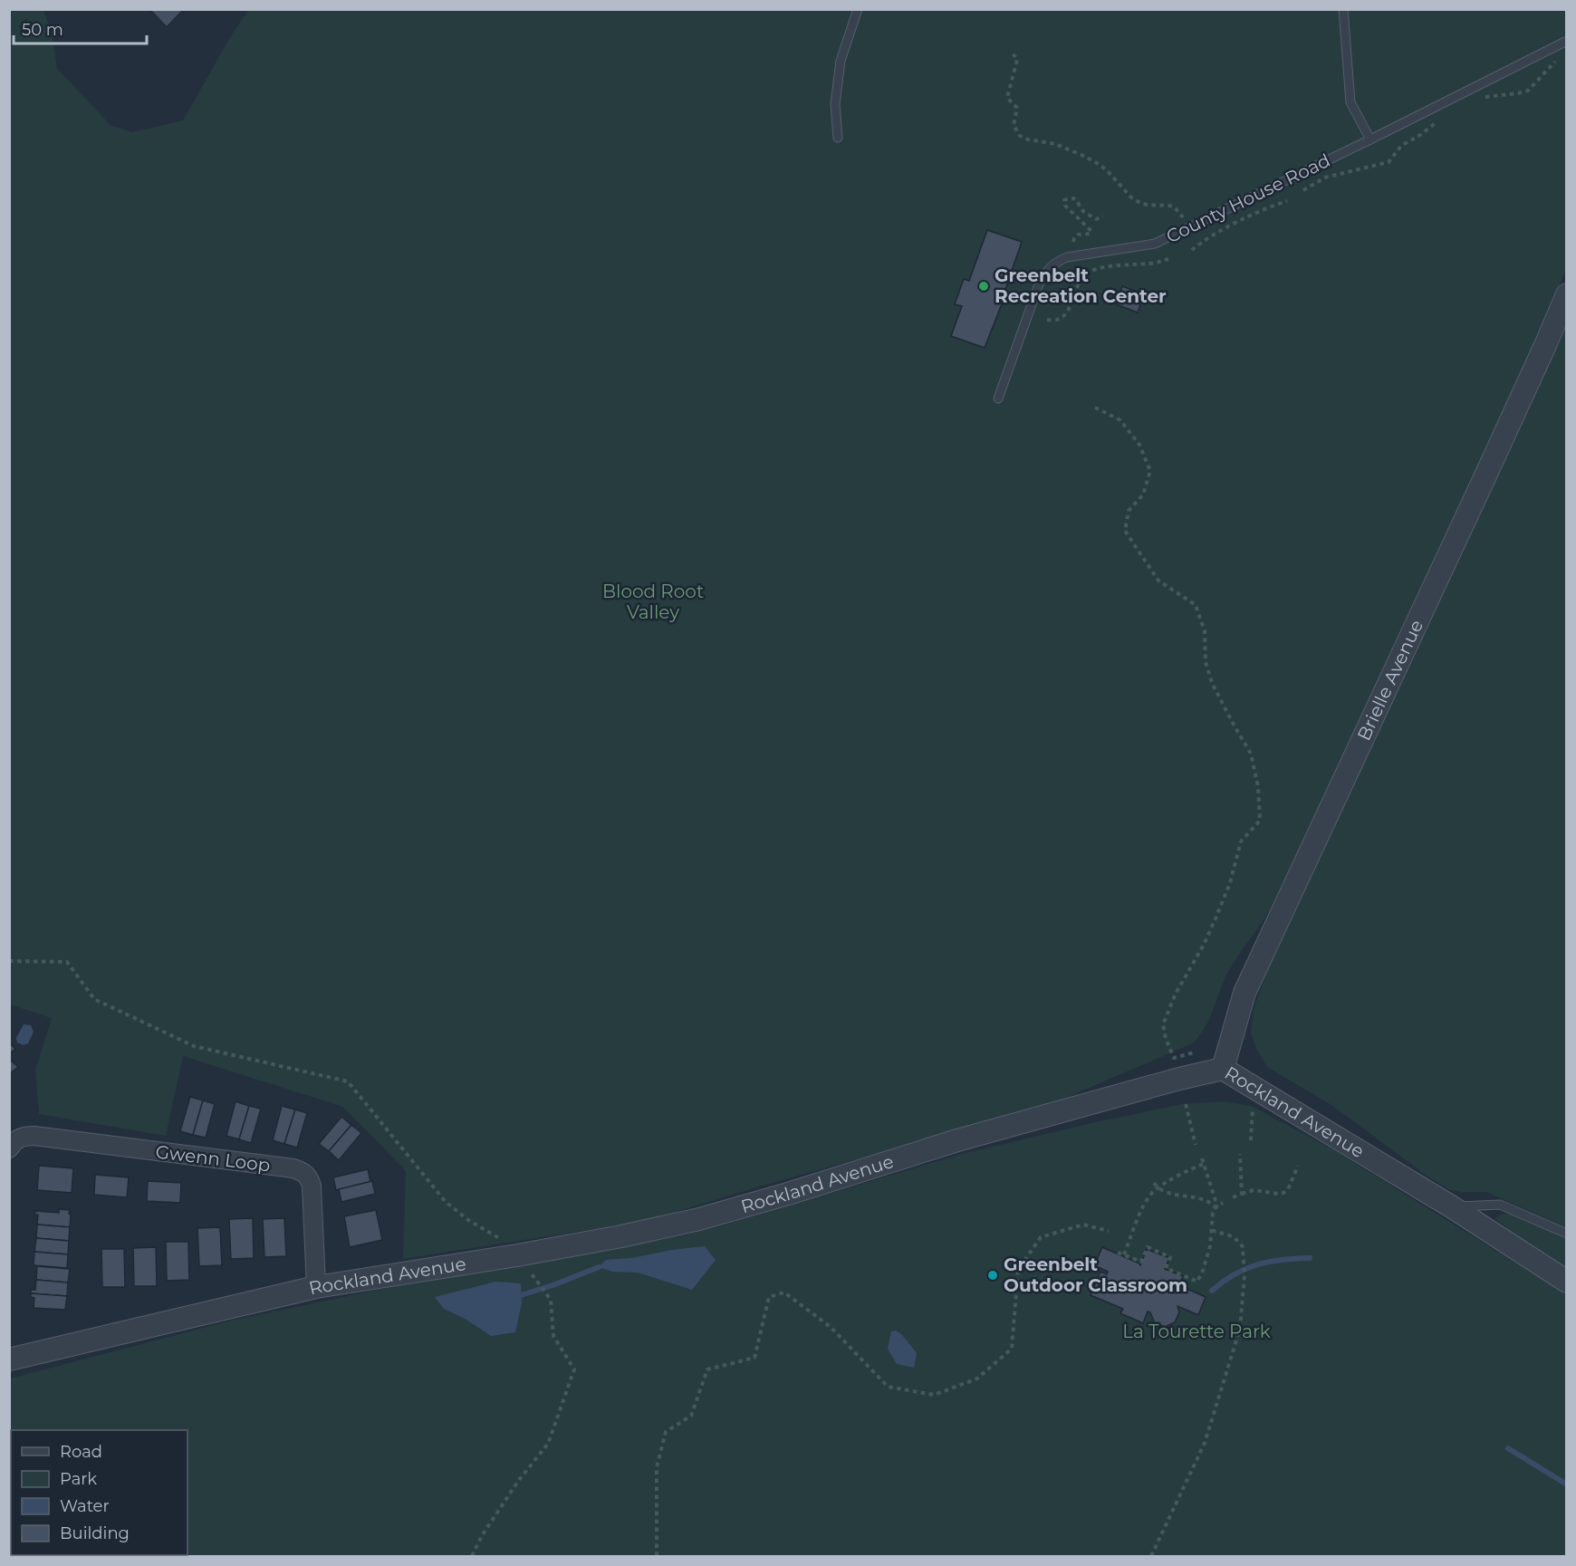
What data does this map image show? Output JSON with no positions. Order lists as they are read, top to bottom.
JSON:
{
  "streets": {
    "street": ["Brielle Avenue", "Rockland Avenue", "Gwenn Loop"],
    "lane": ["County House Road"]
  },
  "crossings": [
    ["Brielle Avenue", "Rockland Avenue"],
    ["Rockland Avenue", "Gwenn Loop"]
  ],
  "parks": ["Blood Root Valley", "La Tourette Park"],
  "places": ["Greenbelt Recreation Center", "Greenbelt Outdoor Classroom"],
  "legend": [
    "Road",
    "Park",
    "Water",
    "Building"
  ],
  "scale_bar": "50 m"
}
